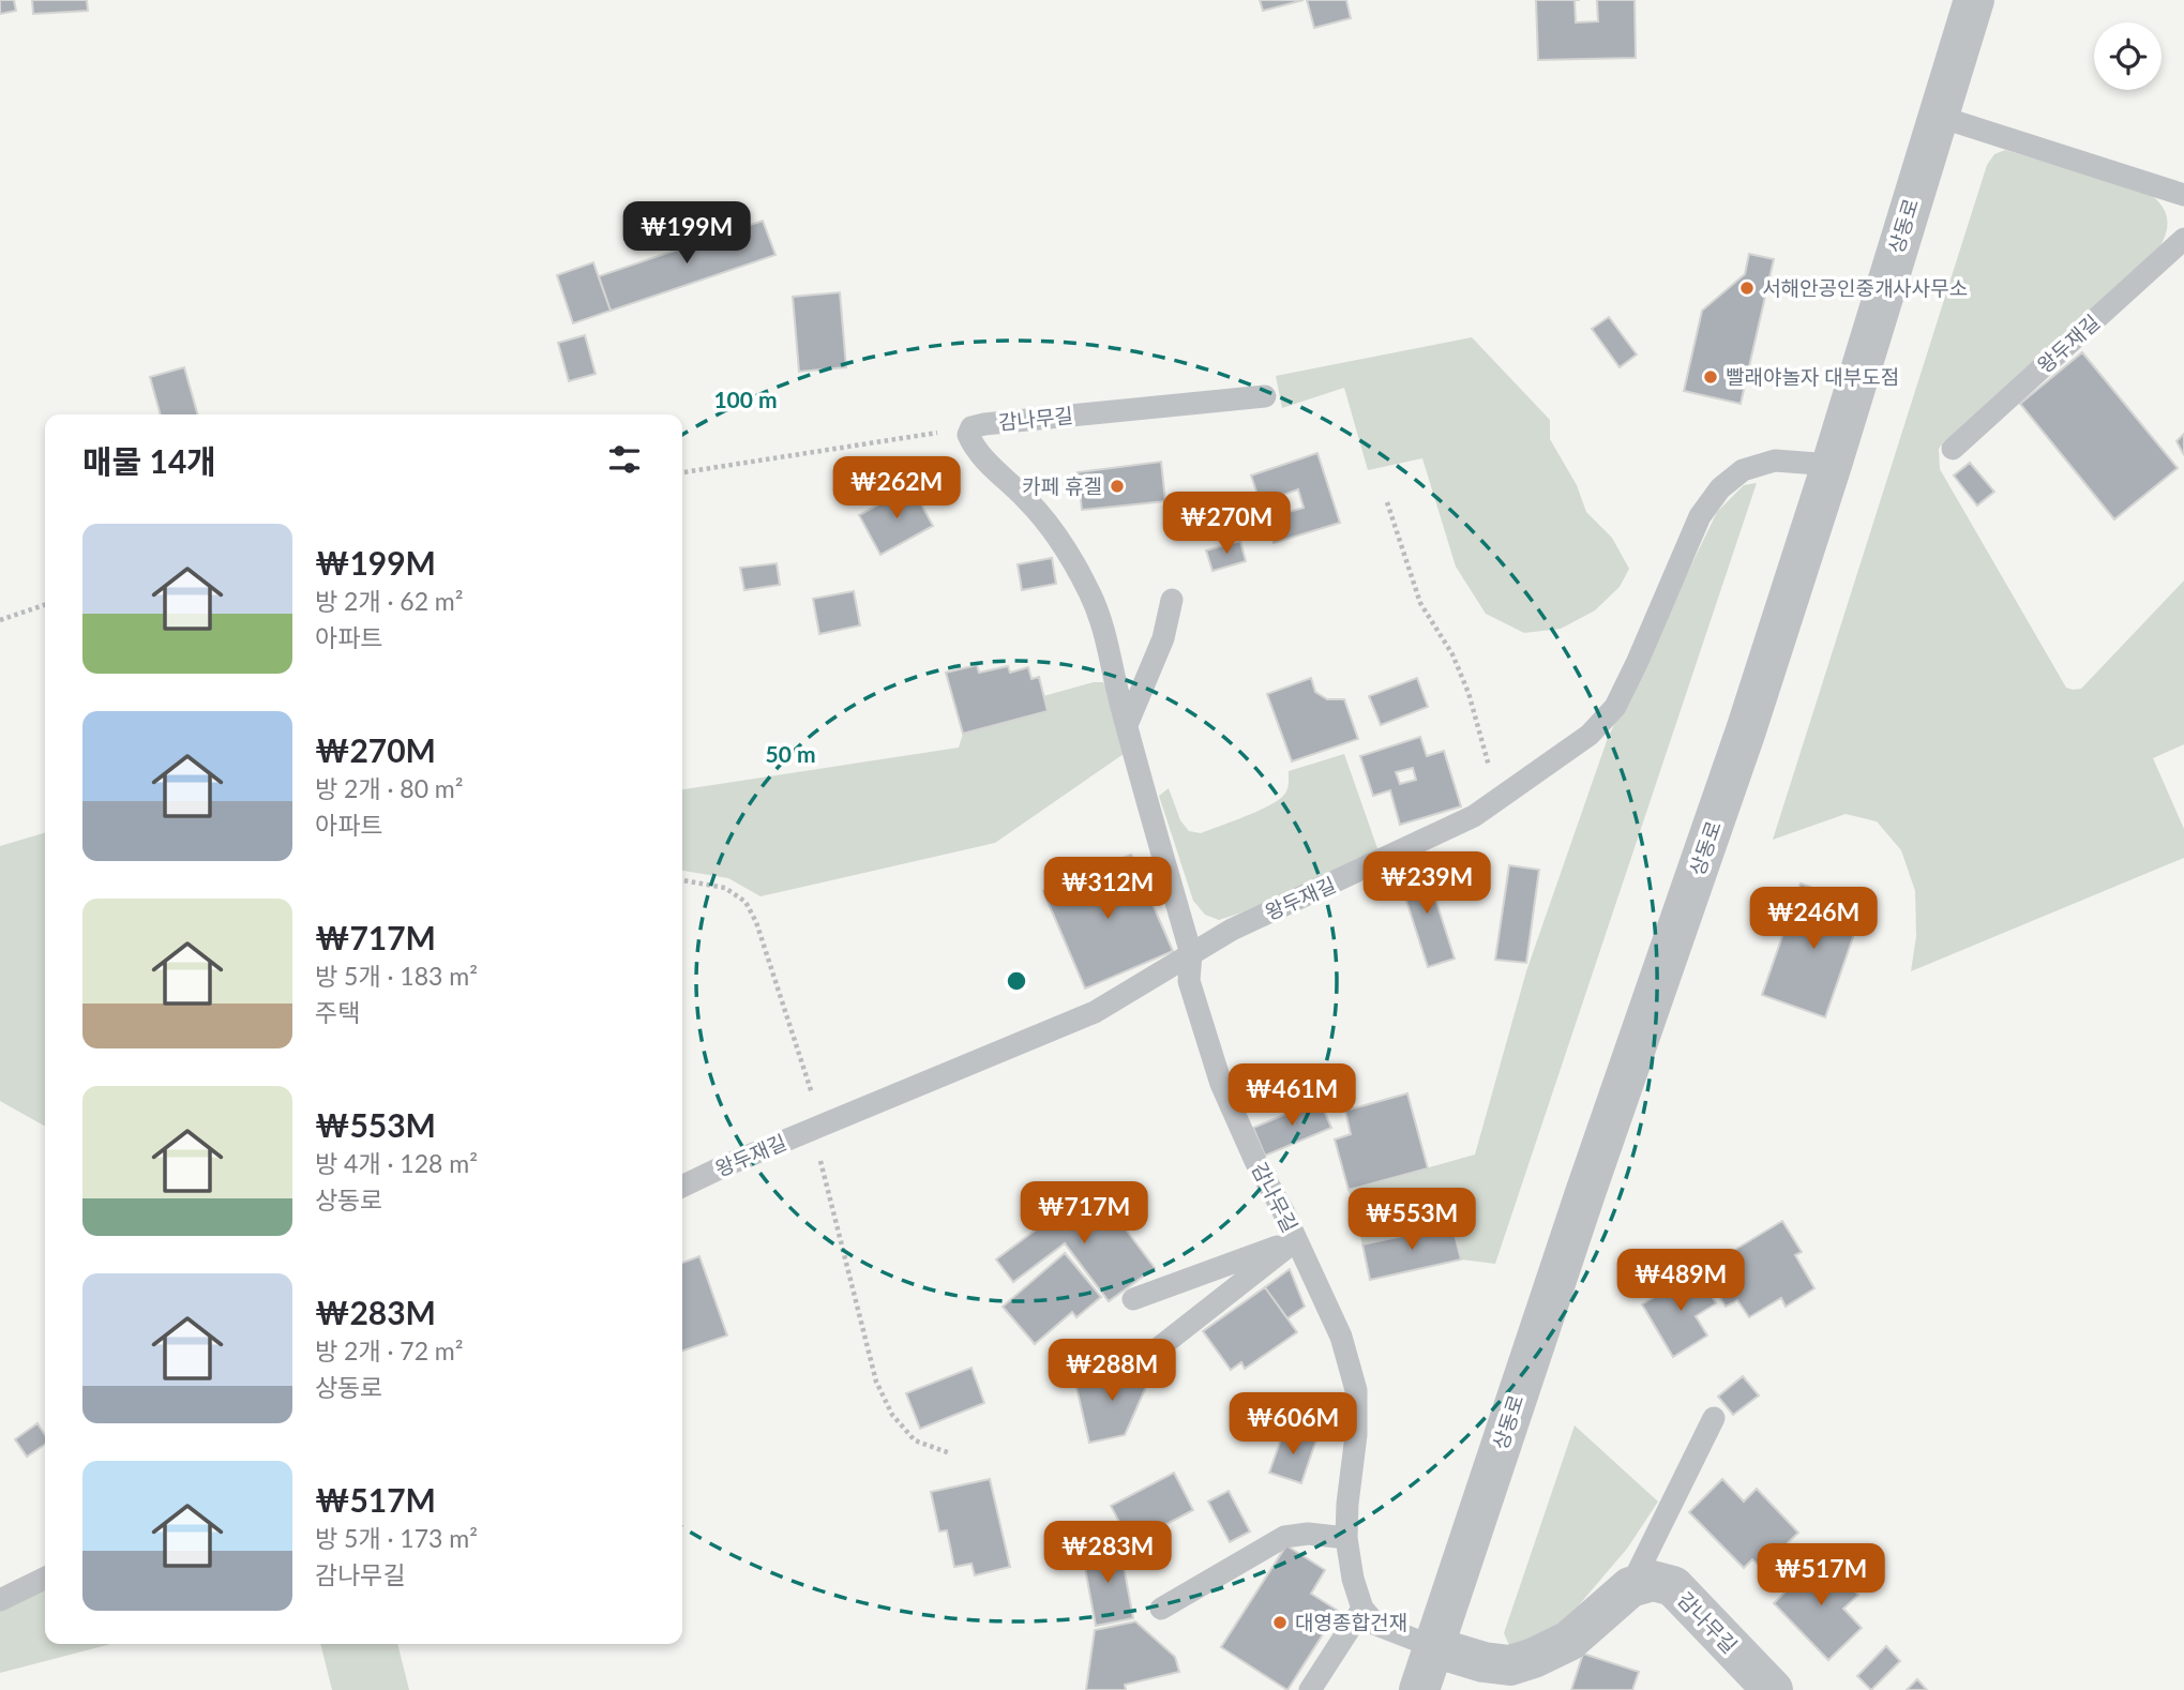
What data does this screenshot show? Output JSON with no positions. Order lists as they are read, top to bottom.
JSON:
{
  "streets": {
    "street": ["상동로", "감나무길"],
    "lane": ["왕두재길"]
  },
  "crossings": [
    ["상동로", "왕두재길"],
    ["왕두재길", "감나무길"]
  ],
  "places": [
    "서해안공인중개사사무소",
    "빨래야놀자 대부도점",
    "카페 휴겔",
    "대영종합건재"
  ],
  "page": {
    "price": [
      "₩199M",
      "₩262M",
      "₩270M",
      "₩239M",
      "₩312M",
      "₩246M",
      "₩461M",
      "₩717M",
      "₩553M",
      "₩489M",
      "₩288M",
      "₩606M",
      "₩283M",
      "₩517M"
    ],
    "heading": "매물 14개",
    "list": [
      {
        "name": "₩199M",
        "note": "방 2개 · 62 m² · 아파트"
      },
      {
        "name": "₩270M",
        "note": "방 2개 · 80 m² · 아파트"
      },
      {
        "name": "₩717M",
        "note": "방 5개 · 183 m² · 주택"
      },
      {
        "name": "₩553M",
        "note": "방 4개 · 128 m² · 상동로"
      },
      {
        "name": "₩283M",
        "note": "방 2개 · 72 m² · 상동로"
      },
      {
        "name": "₩517M",
        "note": "방 5개 · 173 m² · 감나무길"
      }
    ]
  },
  "rings": ["100 m", "50 m"]
}
